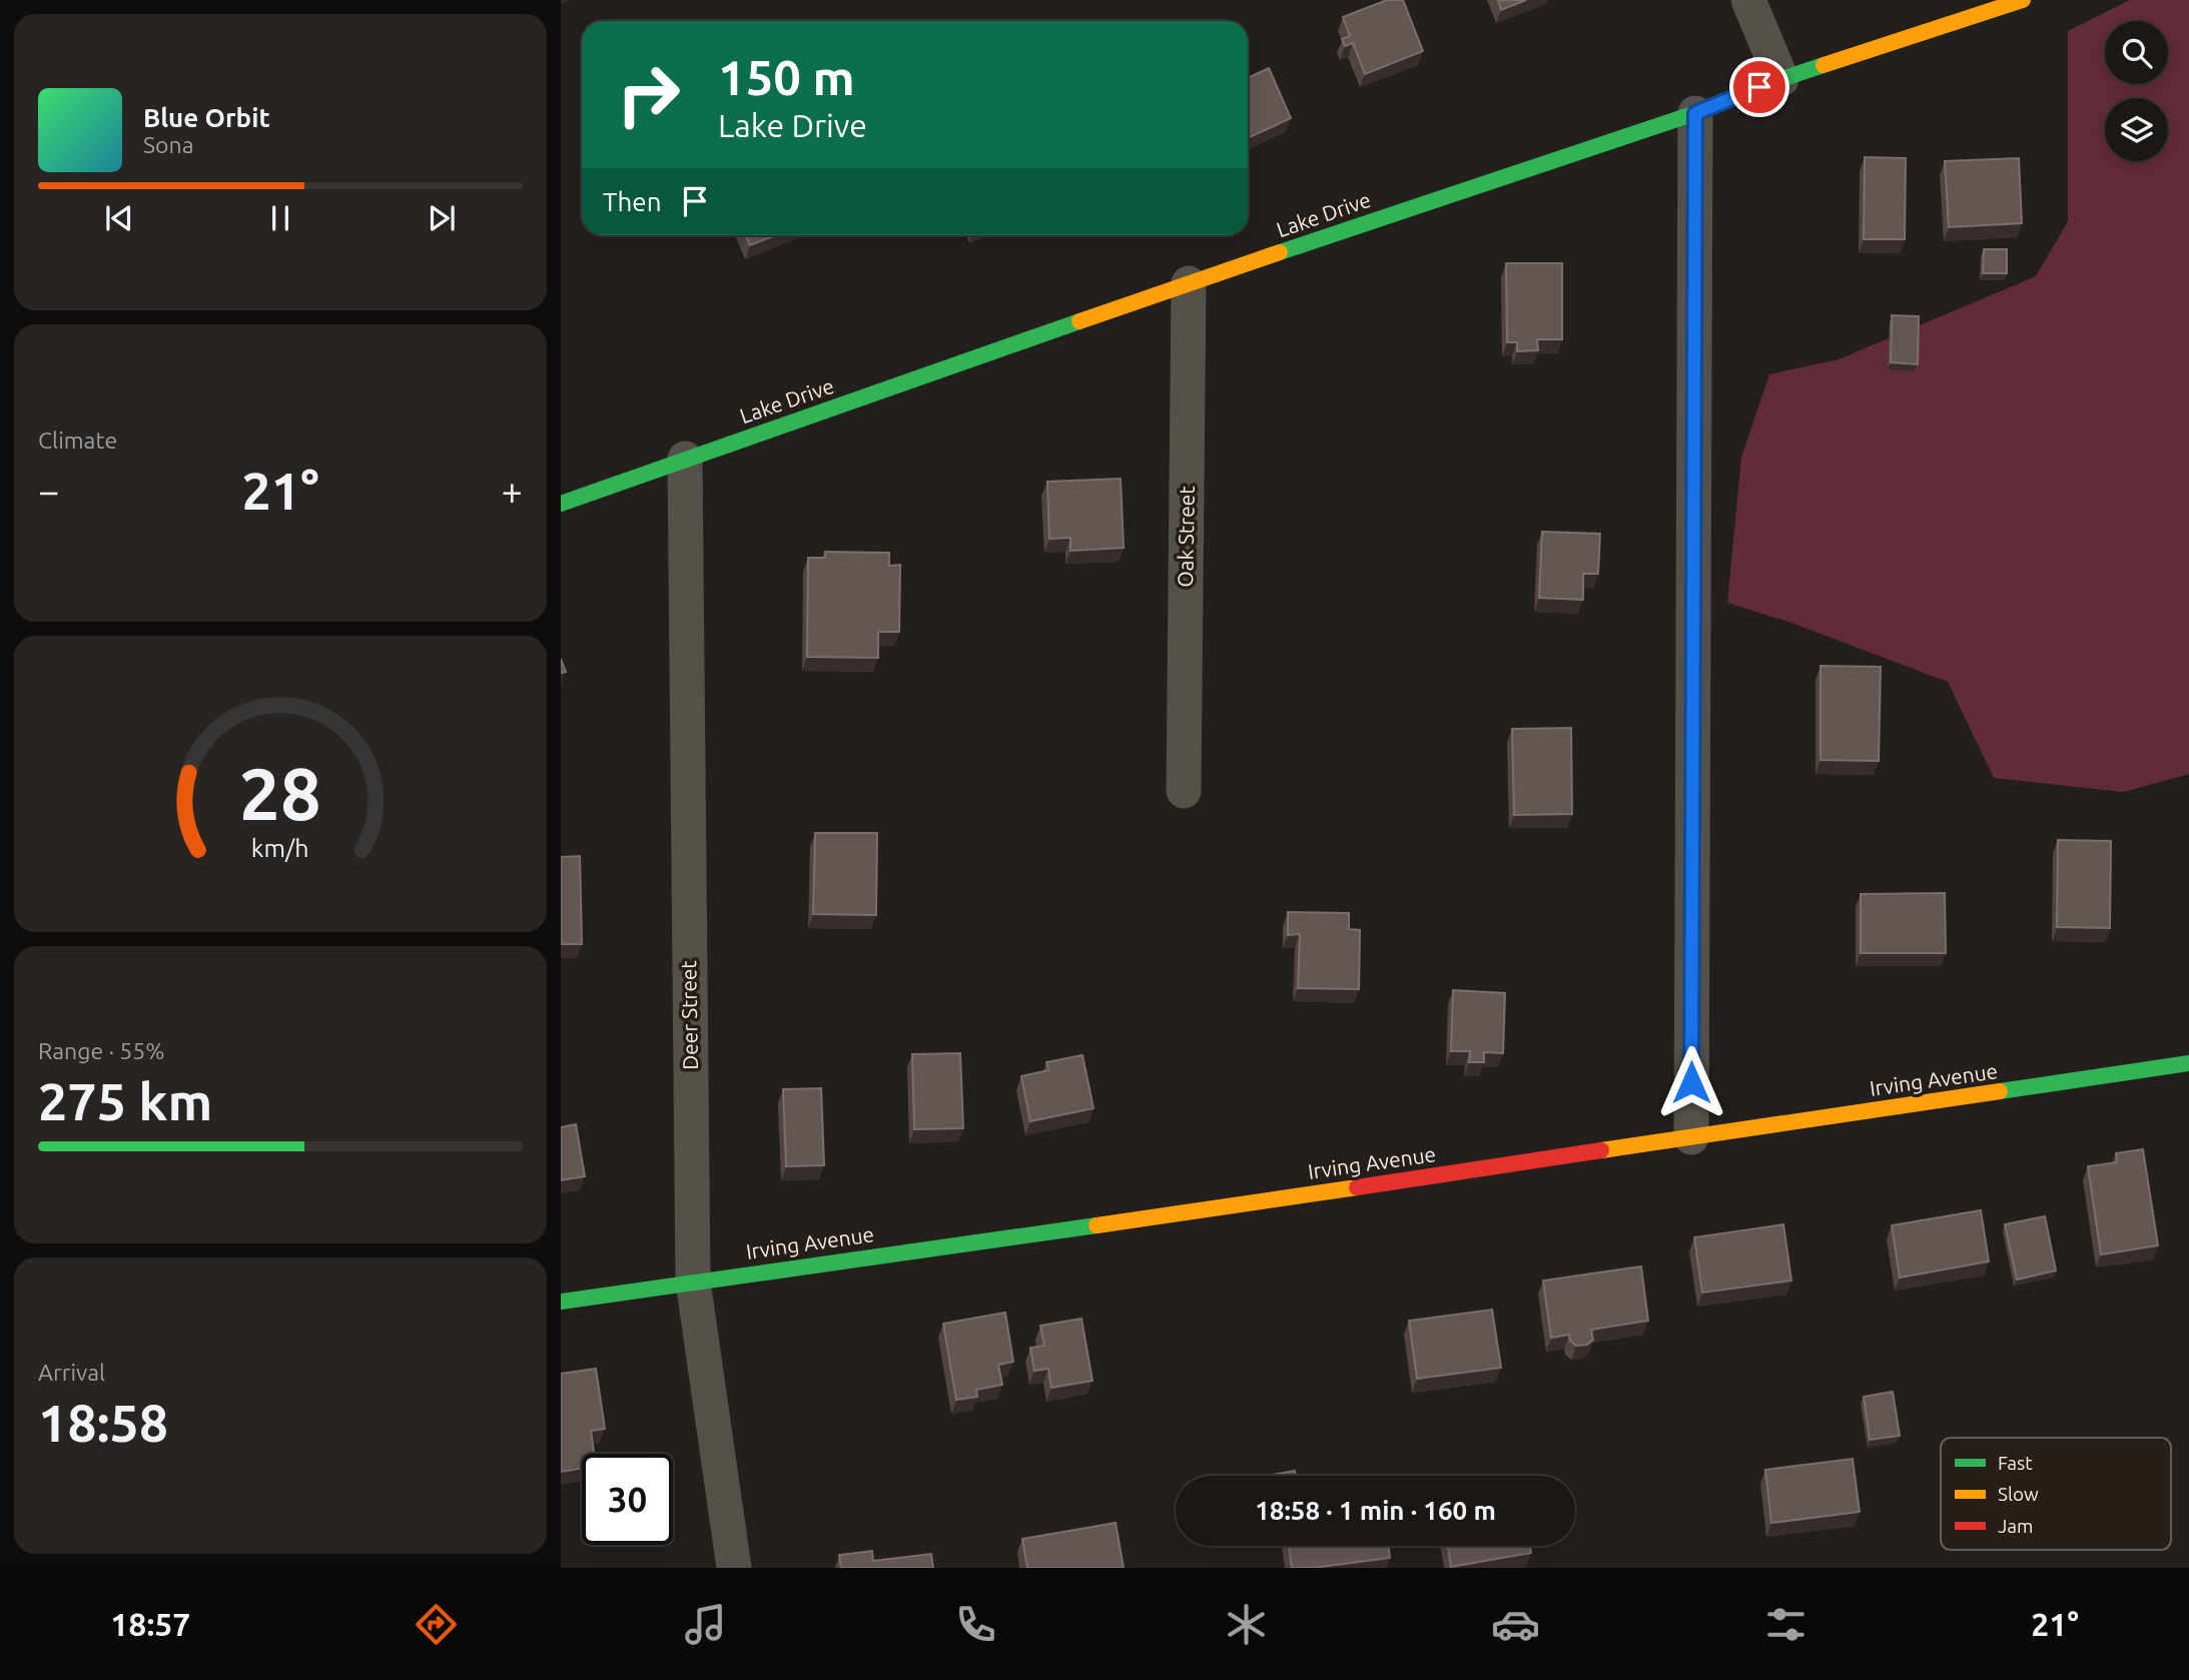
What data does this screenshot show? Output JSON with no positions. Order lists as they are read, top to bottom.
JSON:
{
  "streets": {
    "street": [
      "Lake Drive",
      "Oak Street",
      "Deer Street",
      "Irving Avenue"
    ]
  },
  "crossings": [
    ["Lake Drive", "Oak Street"],
    ["Lake Drive", "Deer Street"],
    ["Deer Street", "Irving Avenue"]
  ],
  "legend": ["Fast", "Slow", "Jam"],
  "page": {
    "turn": ["150 m", "Lake Drive"],
    "song": ["Blue Orbit", "Sona"],
    "then": "Then",
    "tile": [
      "Climate",
      ["Range · 55%", "275 km"],
      ["Arrival", "18:58"]
    ],
    "heat": ["−", "21°", "+"],
    "limit": "30",
    "trip": "18:58 · 1 min · 160 m",
    "tabs": ["18:57", "21°"],
    "gauge": ["28", "km/h"]
  }
}
